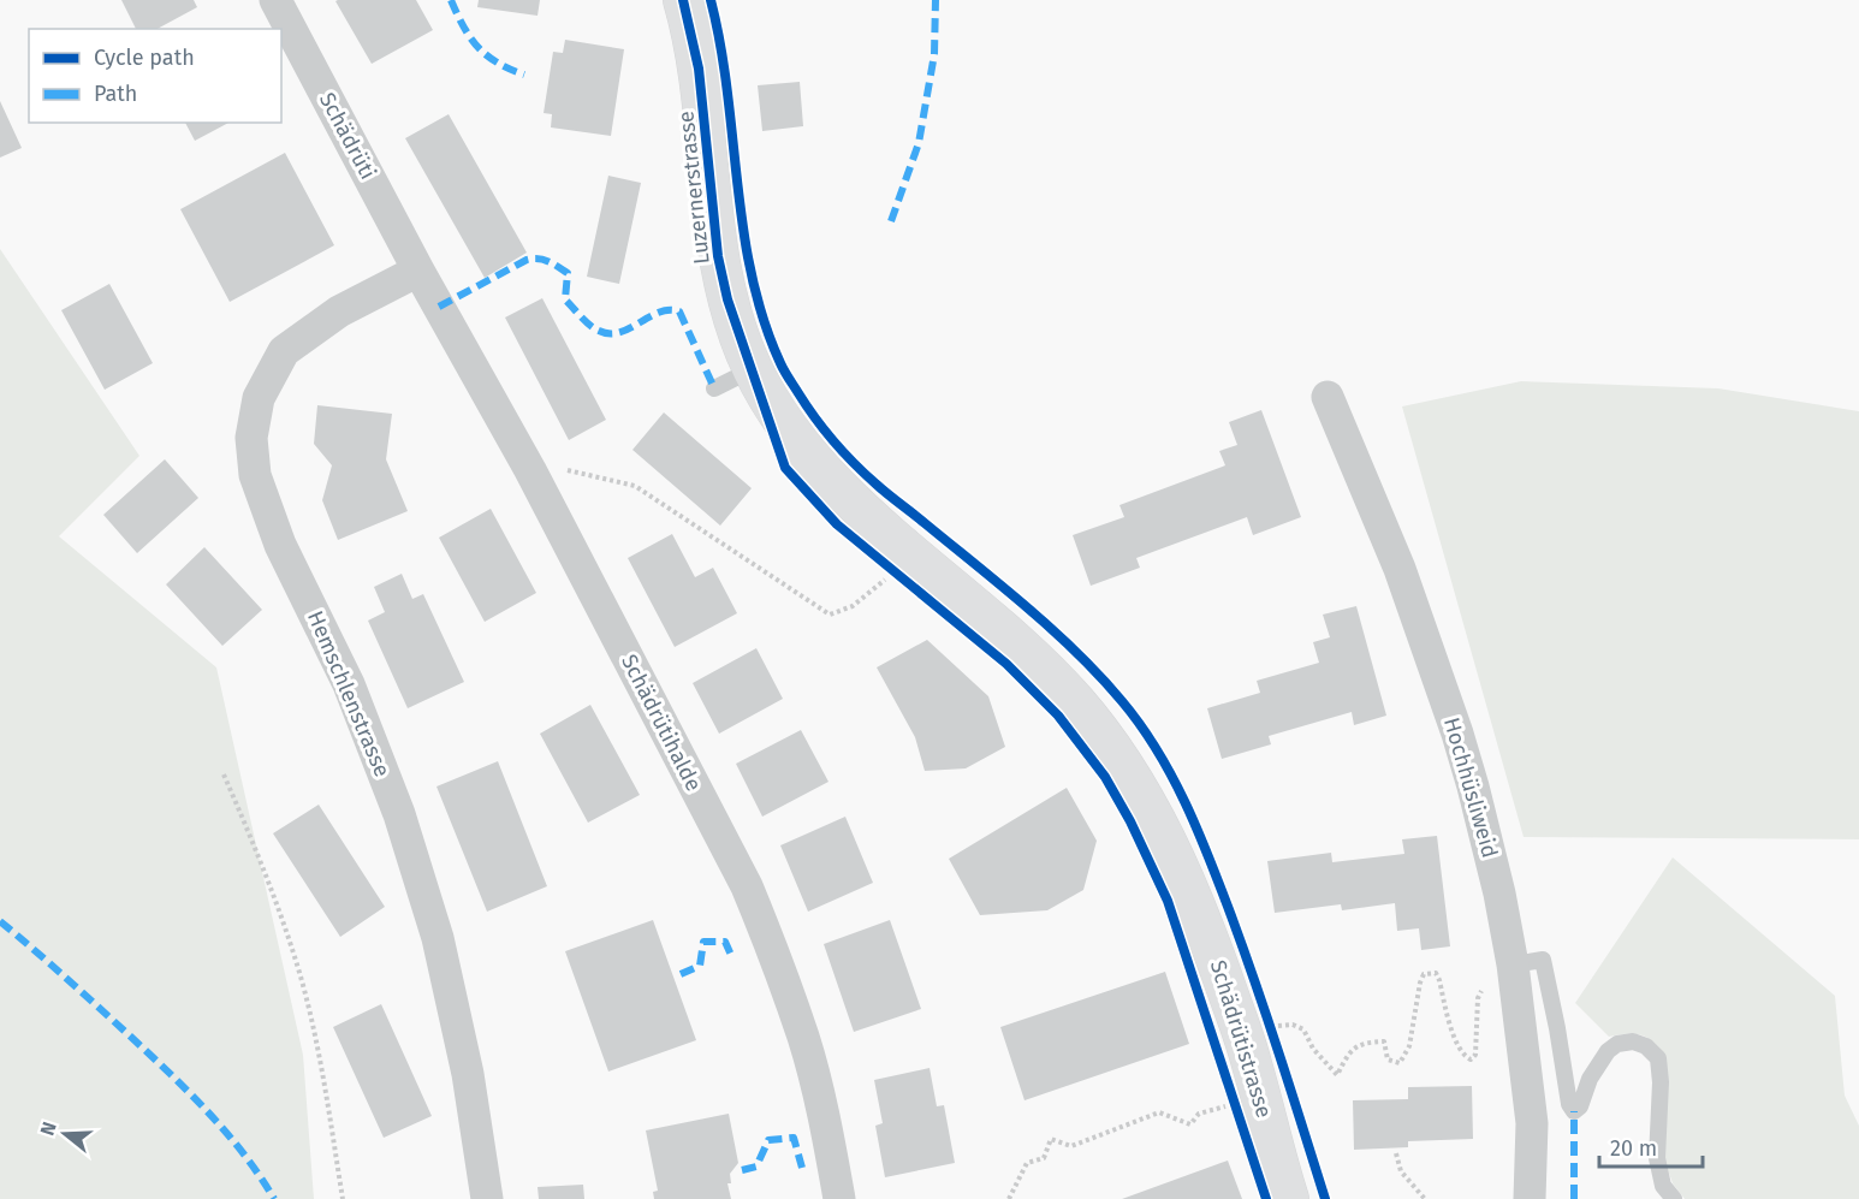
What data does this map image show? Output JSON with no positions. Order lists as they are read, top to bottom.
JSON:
{
  "streets": {
    "main road": ["Luzernerstrasse", "Schädrütistrasse"],
    "street": [
      "Schädrüti",
      "Hemschlenstrasse",
      "Schädrütihalde",
      "Hochhüsliweid"
    ]
  },
  "crossings": [
    ["Schädrüti", "Hemschlenstrasse"],
    ["Schädrüti", "Schädrütihalde"],
    ["Luzernerstrasse", "Schädrütistrasse"],
    ["Hemschlenstrasse", "Schädrütihalde"]
  ],
  "legend": ["Cycle path", "Path"],
  "scale_bar": "20 m",
  "north": "left"
}
